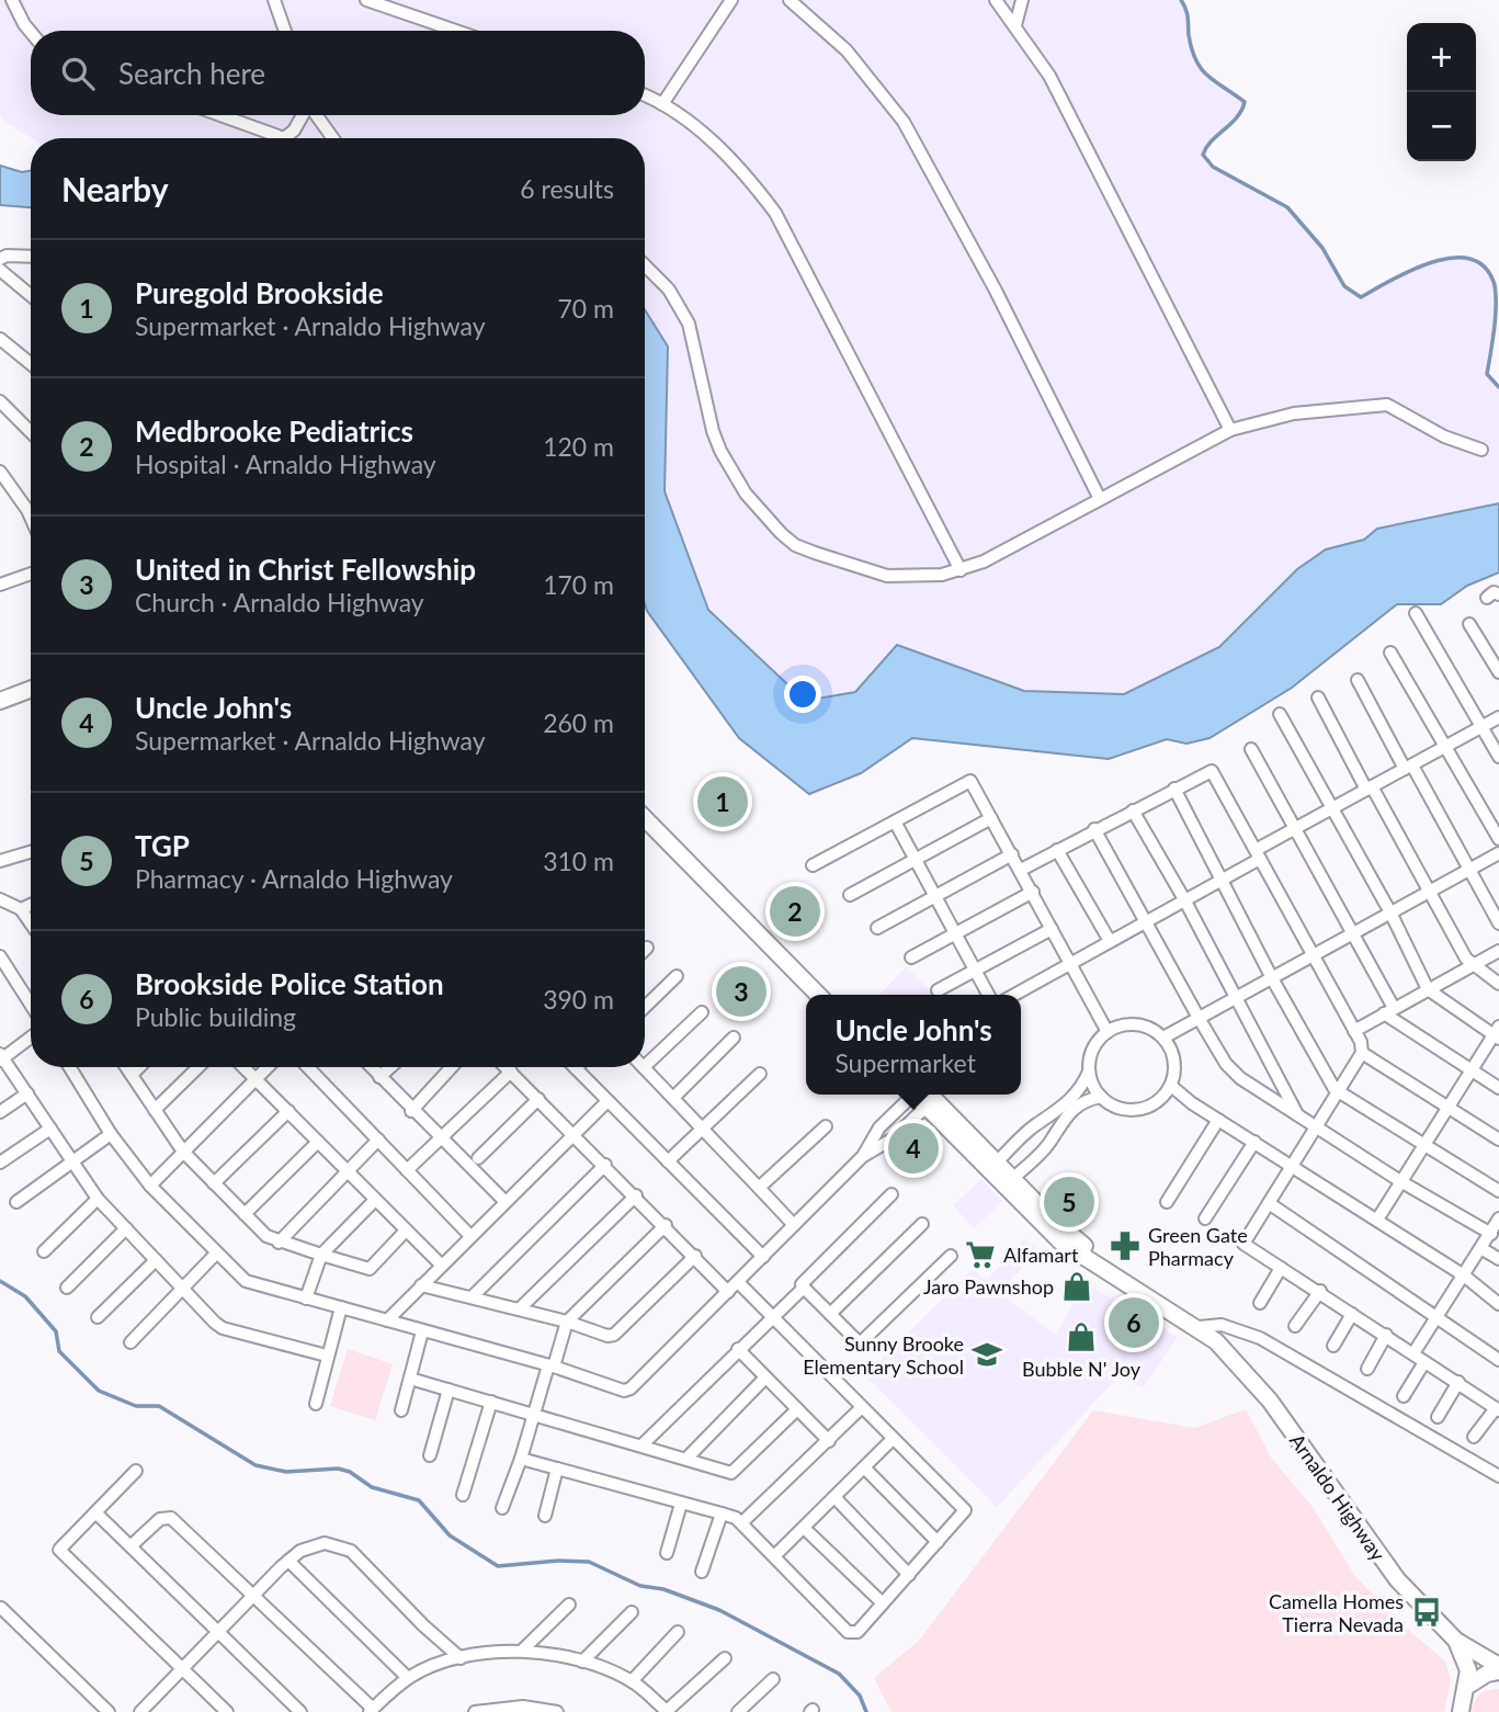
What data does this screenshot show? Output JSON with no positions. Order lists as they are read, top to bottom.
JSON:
{
  "streets": {
    "main road": ["Arnaldo Highway"]
  },
  "places": {
    "pharmacy": ["Green Gate Pharmacy"],
    "supermarket": ["Alfamart"],
    "shop": ["Jaro Pawnshop", "Bubble N' Joy"],
    "school or university": ["Sunny Brooke Elementary School"],
    "bus stop": ["Camella Homes Tierra Nevada"]
  },
  "page": {
    "map_buttons": ["+", "−"],
    "search": "Search here",
    "heading": ["Nearby", "6 results"],
    "list": [
      {
        "mark": "1",
        "name": "Puregold Brookside",
        "note": "Supermarket · Arnaldo Highway",
        "value": "70 m"
      },
      {
        "mark": "2",
        "name": "Medbrooke Pediatrics",
        "note": "Hospital · Arnaldo Highway",
        "value": "120 m"
      },
      {
        "mark": "3",
        "name": "United in Christ Fellowship",
        "note": "Church · Arnaldo Highway",
        "value": "170 m"
      },
      {
        "mark": "4",
        "name": "Uncle John's",
        "note": "Supermarket · Arnaldo Highway",
        "value": "260 m"
      },
      {
        "mark": "5",
        "name": "TGP",
        "note": "Pharmacy · Arnaldo Highway",
        "value": "310 m"
      },
      {
        "mark": "6",
        "name": "Brookside Police Station",
        "note": "Public building",
        "value": "390 m"
      }
    ],
    "pins": [
      "1",
      "2",
      "3",
      "4",
      "5",
      "6"
    ],
    "popup": ["Uncle John's", "Supermarket"]
  }
}
